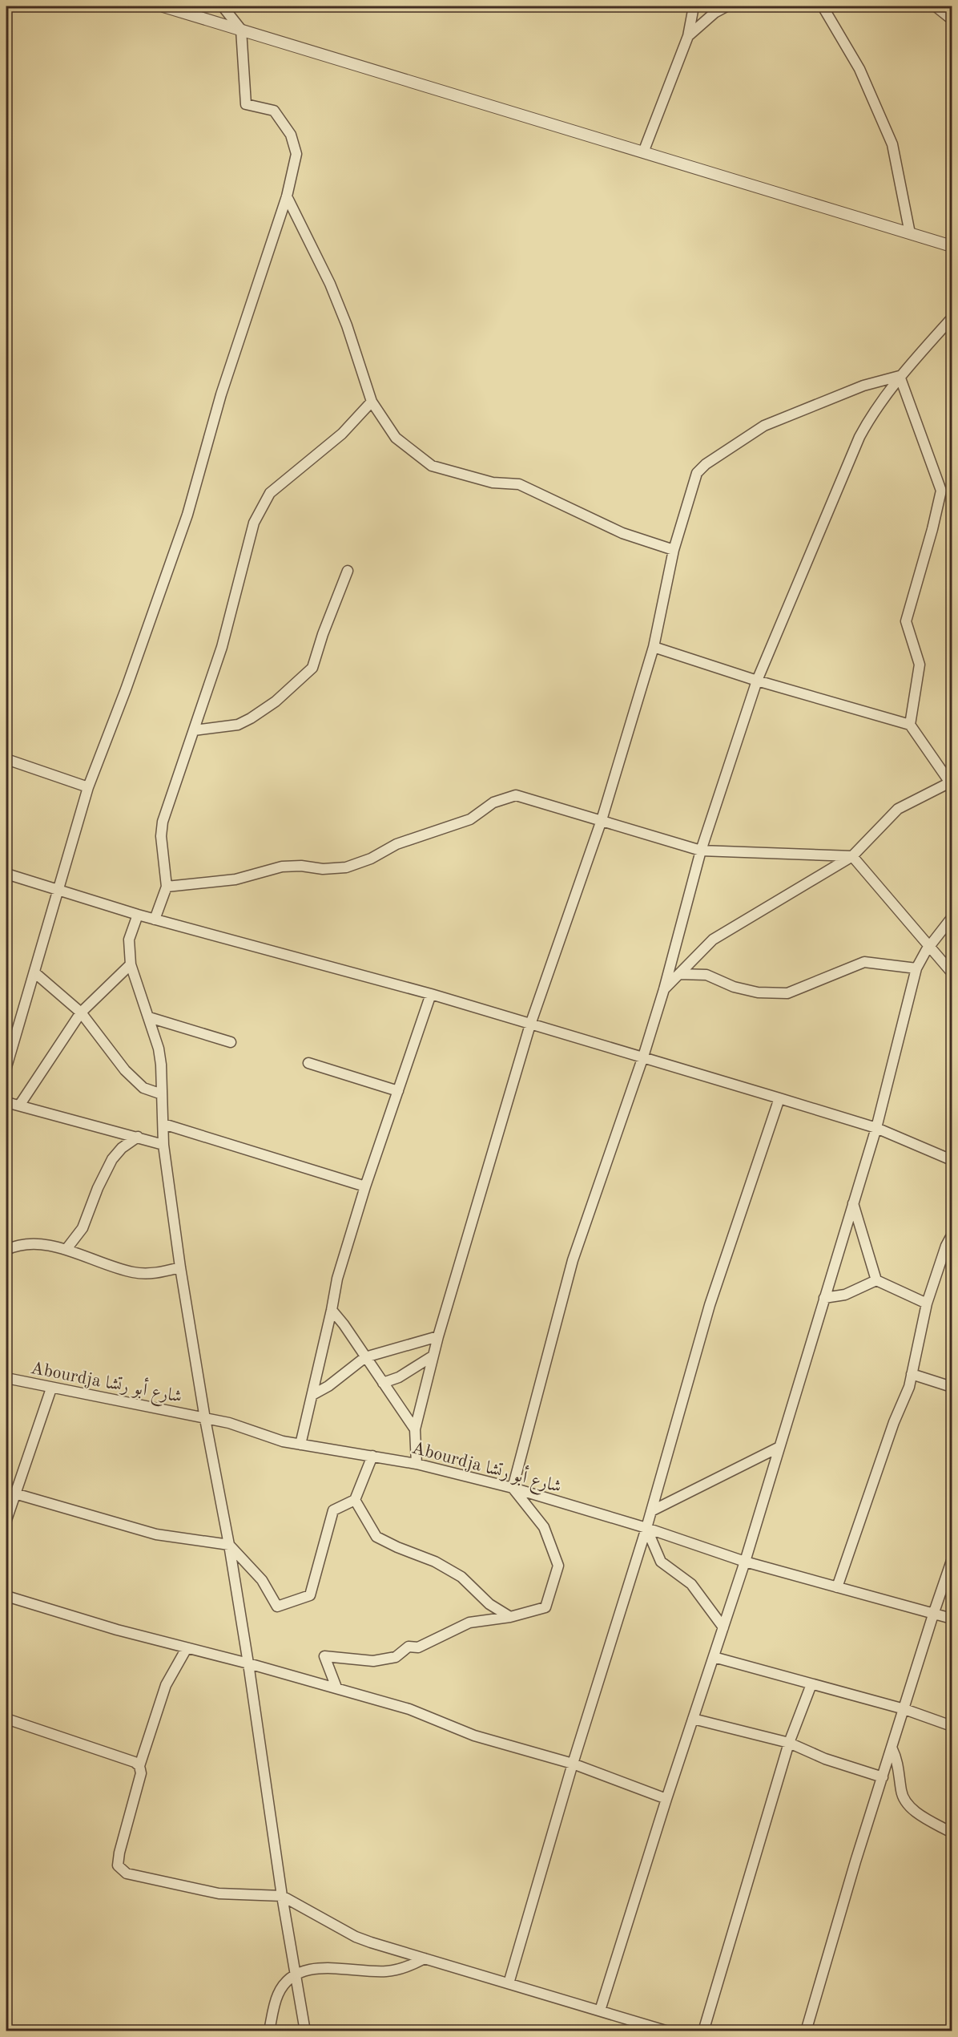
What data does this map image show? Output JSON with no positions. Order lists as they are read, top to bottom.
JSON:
{
  "streets": {
    "street": ["Abourdja شارع أبو رتشا"]
  }
}
